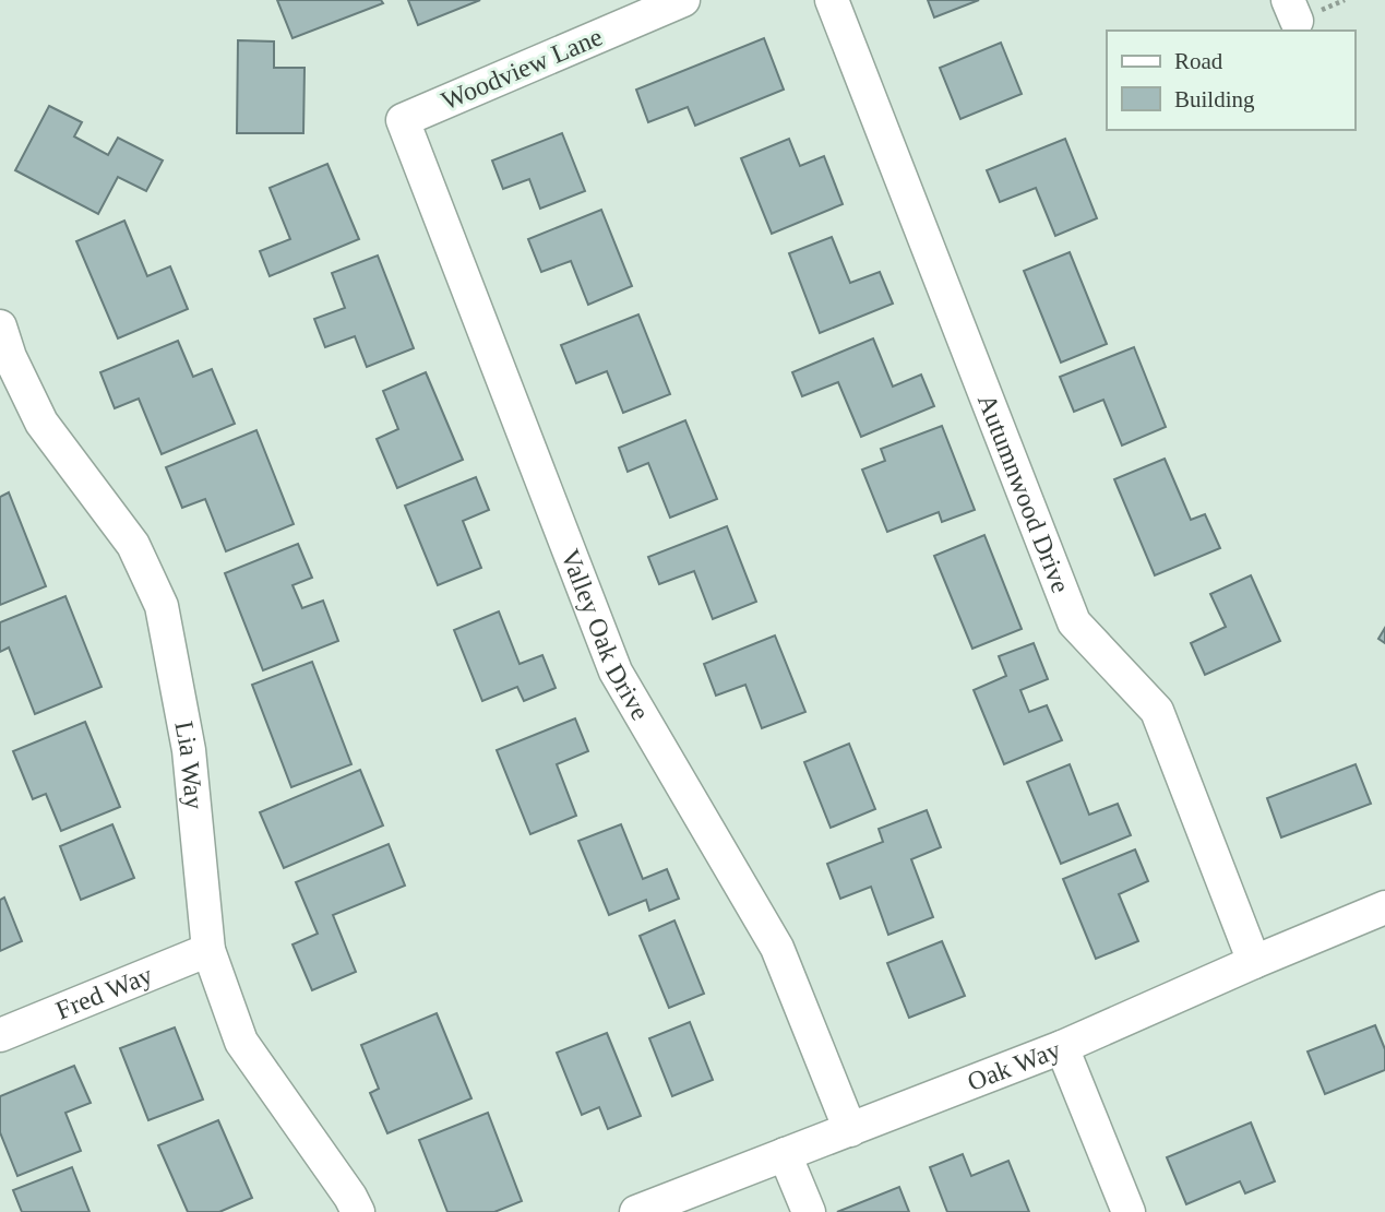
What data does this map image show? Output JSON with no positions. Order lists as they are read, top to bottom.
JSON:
{
  "streets": {
    "street": [
      "Woodview Lane",
      "Autumnwood Drive",
      "Valley Oak Drive",
      "Lia Way",
      "Fred Way",
      "Oak Way"
    ]
  },
  "crossings": [
    ["Woodview Lane", "Valley Oak Drive"],
    ["Autumnwood Drive", "Oak Way"],
    ["Valley Oak Drive", "Oak Way"],
    ["Lia Way", "Fred Way"]
  ],
  "legend": ["Road", "Building"]
}
